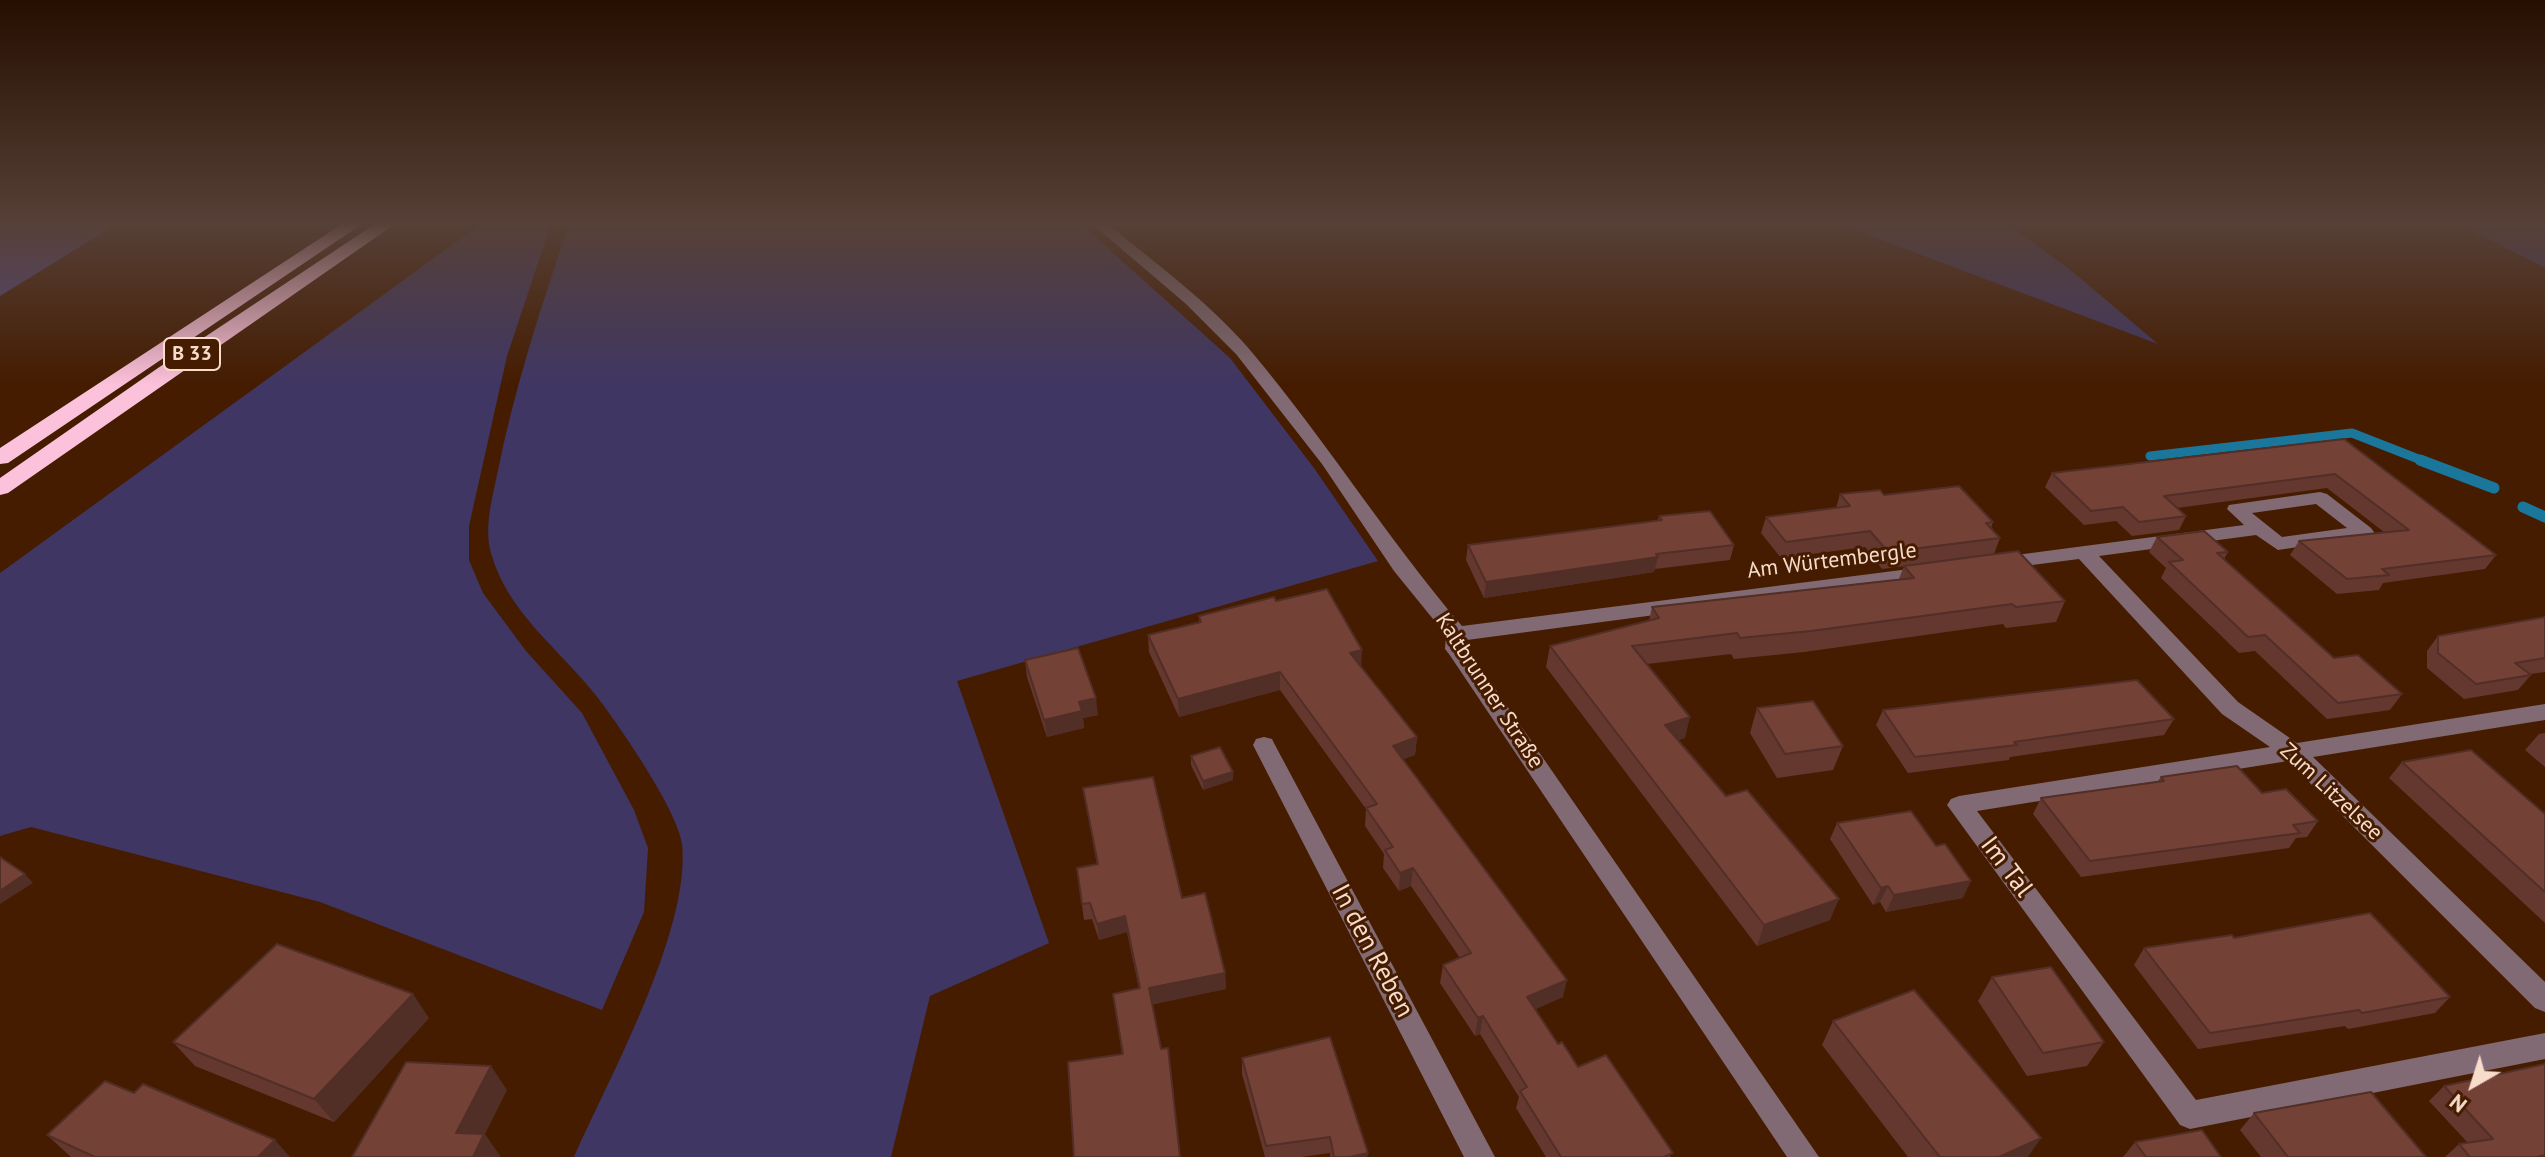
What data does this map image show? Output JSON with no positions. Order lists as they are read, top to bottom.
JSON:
{
  "streets": {
    "highway": ["B 33"],
    "street": [
      "Am Würtembergle",
      "Kaltbrunner Straße",
      "Zum Litzelsee",
      "Im Tal",
      "In den Reben"
    ]
  },
  "crossings": [
    ["Am Würtembergle", "Kaltbrunner Straße"],
    ["Zum Litzelsee", "Im Tal"]
  ],
  "north": "bottom left"
}
